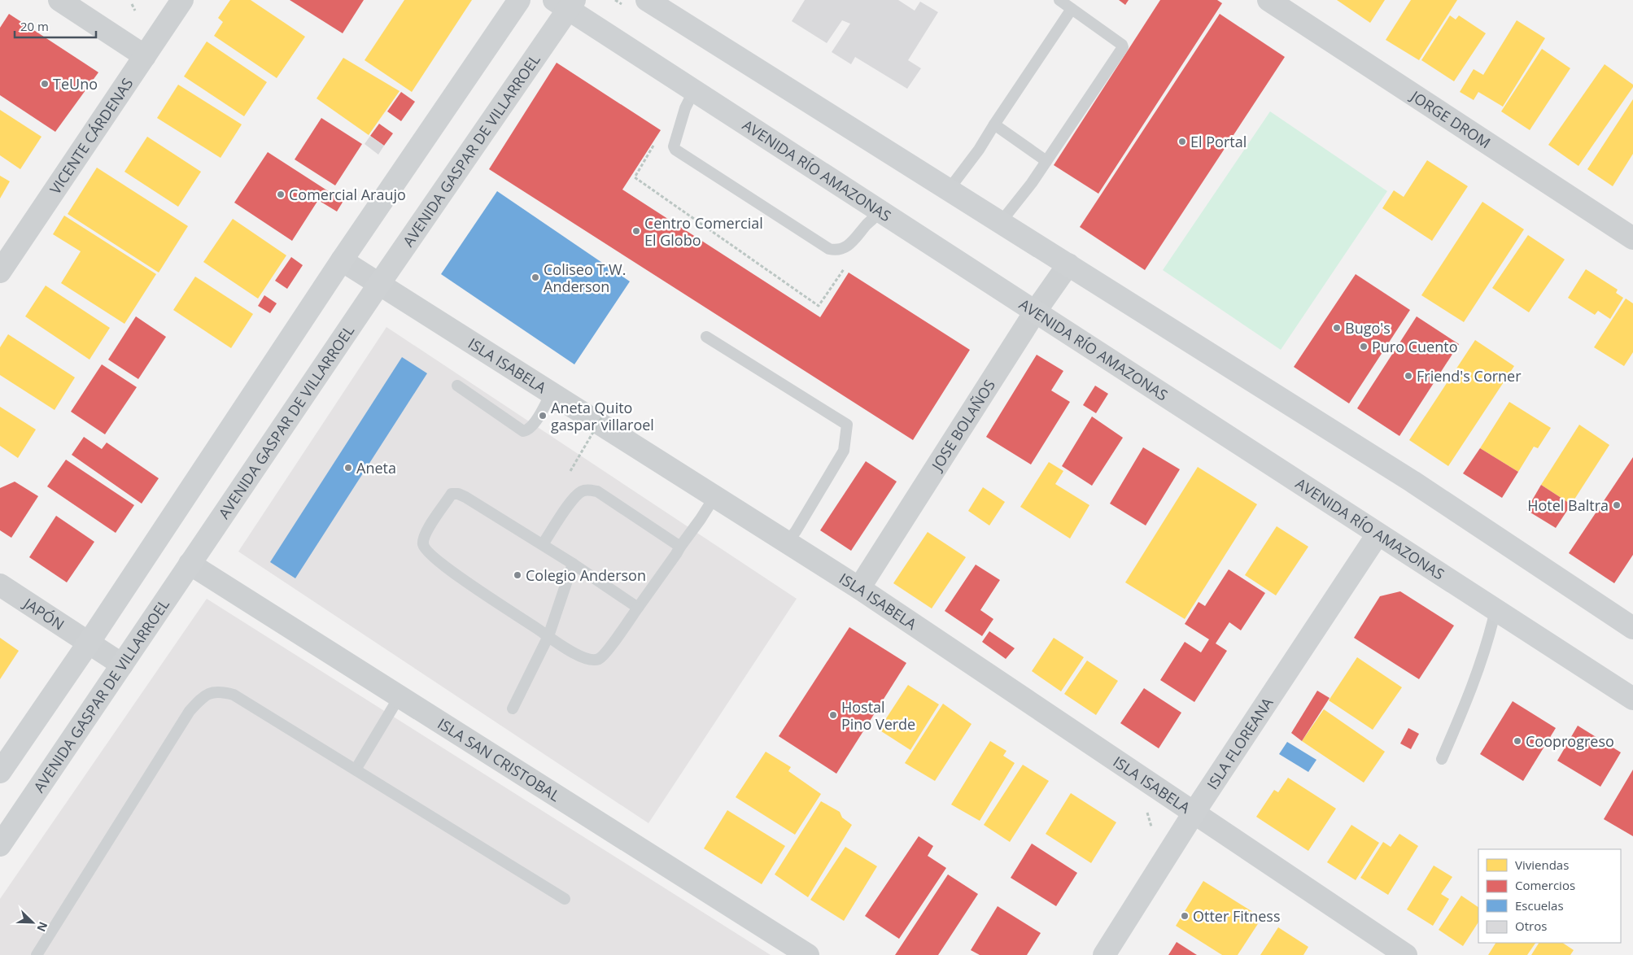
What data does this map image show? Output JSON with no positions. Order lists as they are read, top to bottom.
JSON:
{
  "streets": {
    "main road": ["AVENIDA GASPAR DE VILLARROEL", "AVENIDA RÍO AMAZONAS", "ISLA FLOREANA"],
    "street": [
      "JORGE DROM",
      "VICENTE CÁRDENAS",
      "ISLA ISABELA",
      "JOSE BOLAÑOS",
      "JAPÓN",
      "ISLA SAN CRISTOBAL"
    ]
  },
  "crossings": [
    ["AVENIDA GASPAR DE VILLARROEL", "AVENIDA RÍO AMAZONAS"],
    ["AVENIDA GASPAR DE VILLARROEL", "ISLA ISABELA"],
    ["AVENIDA GASPAR DE VILLARROEL", "JAPÓN"],
    ["AVENIDA GASPAR DE VILLARROEL", "ISLA SAN CRISTOBAL"],
    ["AVENIDA RÍO AMAZONAS", "JOSE BOLAÑOS"],
    ["AVENIDA RÍO AMAZONAS", "ISLA FLOREANA"],
    ["ISLA ISABELA", "JOSE BOLAÑOS"],
    ["ISLA ISABELA", "ISLA FLOREANA"]
  ],
  "places": [
    "TeUno",
    "El Portal",
    "Comercial Araujo",
    "Centro Comercial El Globo",
    "Coliseo T.W. Anderson",
    "Bugo's",
    "Puro Cuento",
    "Friend's Corner",
    "Aneta Quito gaspar villaroel",
    "Aneta",
    "Hotel Baltra",
    "Colegio Anderson",
    "Hostal Pino Verde",
    "Cooprogreso",
    "Otter Fitness"
  ],
  "legend": [
    "Viviendas",
    "Comercios",
    "Escuelas",
    "Otros"
  ],
  "scale_bar": "20 m",
  "north": "bottom right"
}
